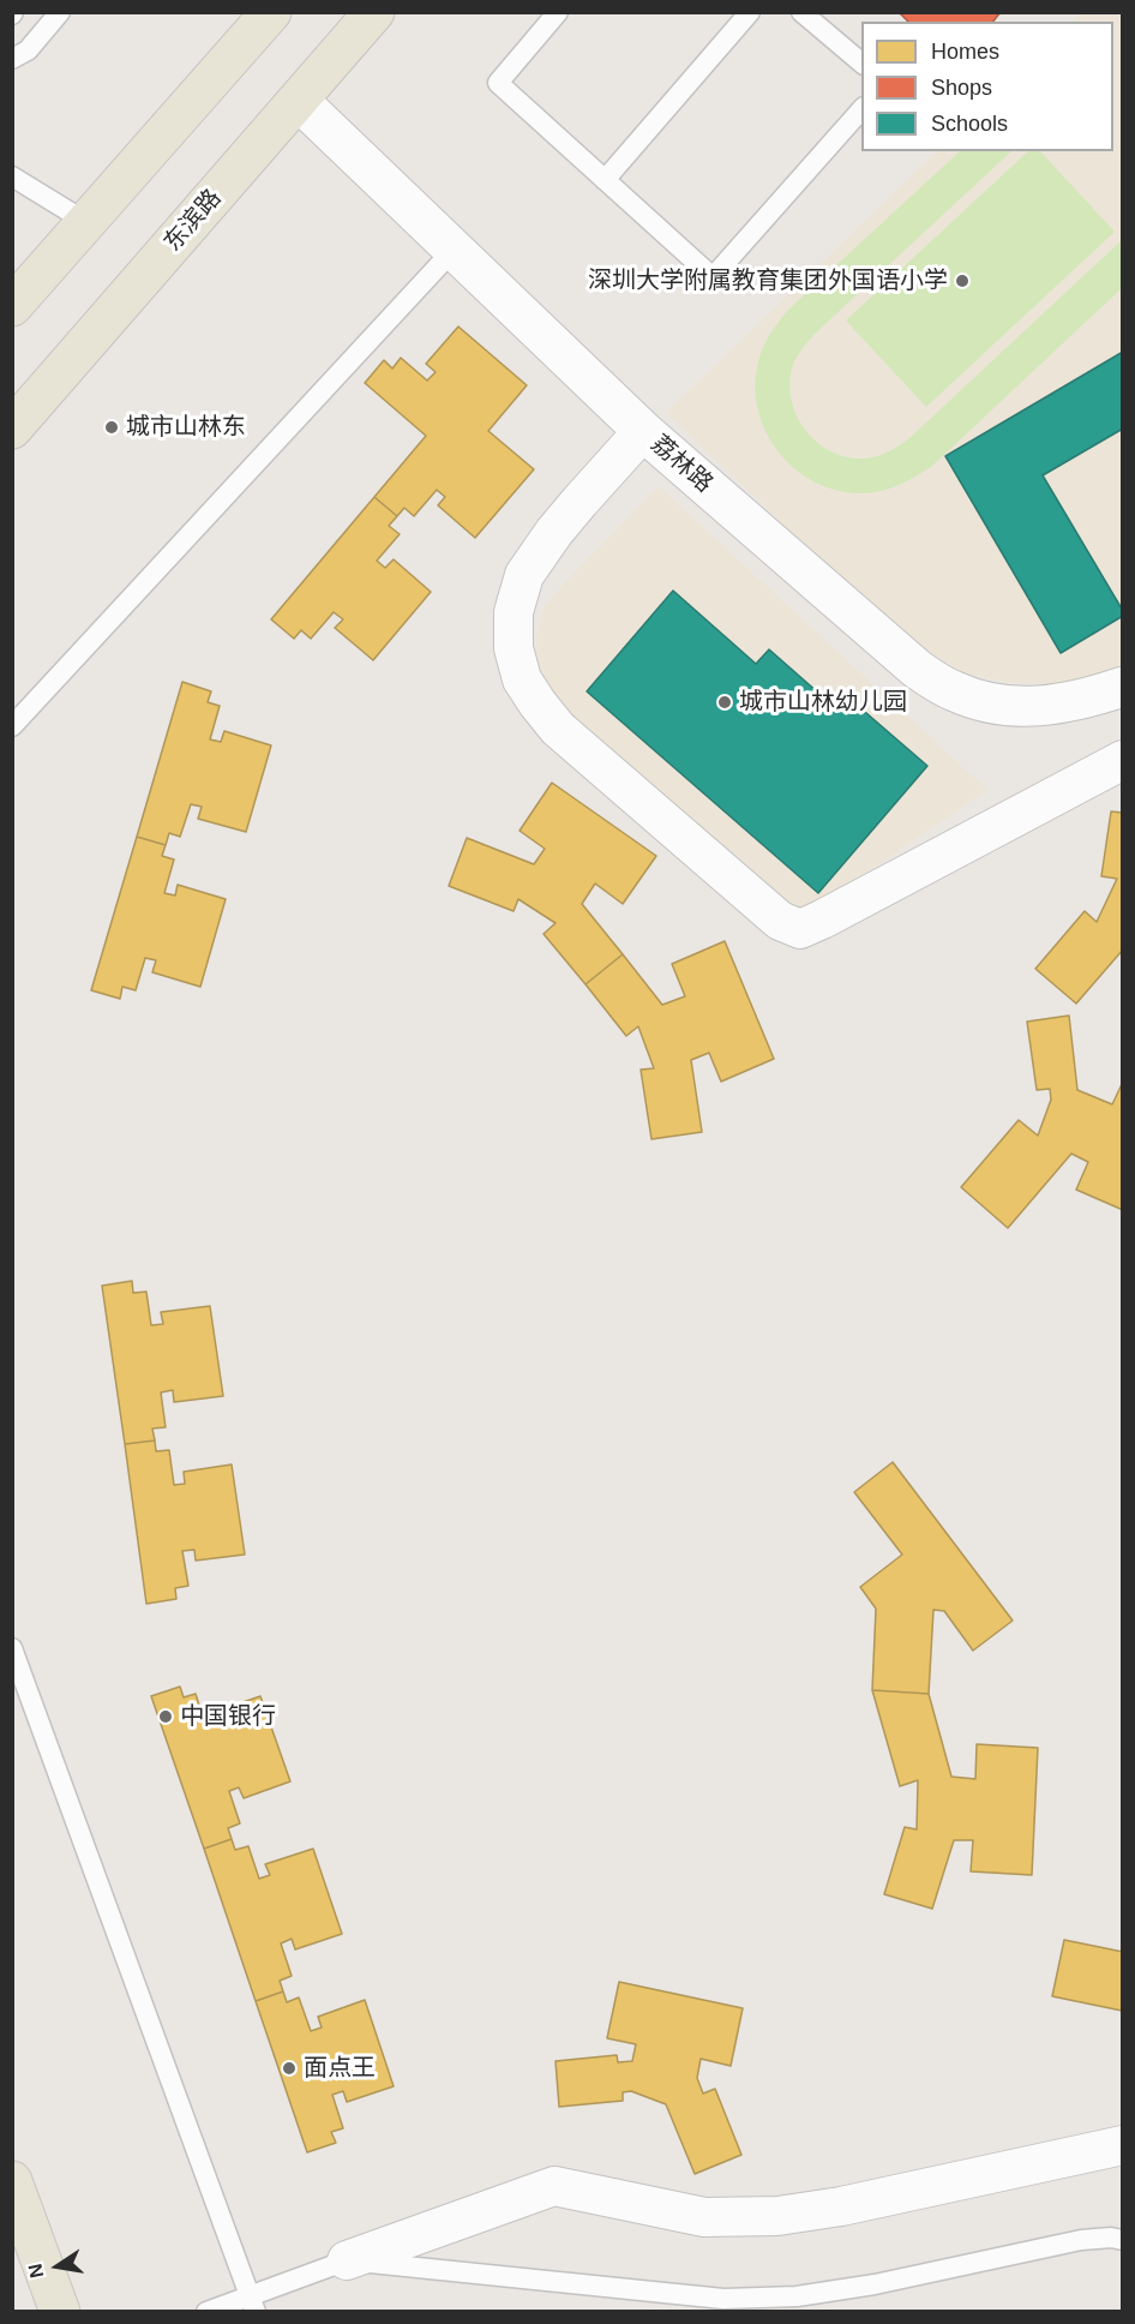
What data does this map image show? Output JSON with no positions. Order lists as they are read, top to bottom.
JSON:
{
  "streets": {
    "main road": ["东滨路"],
    "street": ["荔林路"]
  },
  "crossings": [
    ["东滨路", "荔林路"]
  ],
  "places": [
    "深圳大学附属教育集团外国语小学",
    "城市山林东",
    "城市山林幼儿园",
    "中国银行",
    "面点王"
  ],
  "legend": ["Homes", "Shops", "Schools"],
  "north": "left"
}
